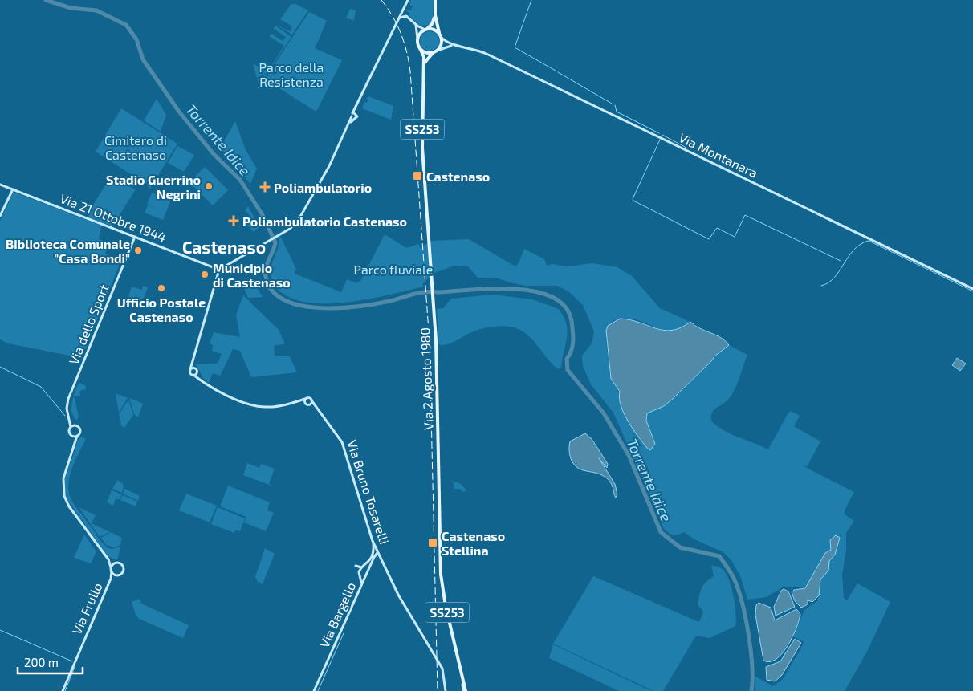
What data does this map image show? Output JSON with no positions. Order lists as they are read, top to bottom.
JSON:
{
  "streets": {
    "main road": ["SS253", "Via 2 Agosto 1980"],
    "street": [
      "Via Montanara",
      "Via 21 Ottobre 1944",
      "Via dello Sport",
      "Via Bruno Tosarelli",
      "Via Frullo",
      "Via Bargello"
    ]
  },
  "crossings": [
    ["SS253", "Via Montanara"],
    ["SS253", "Via 2 Agosto 1980"],
    ["Via Montanara", "Via 2 Agosto 1980"],
    ["Via 21 Ottobre 1944", "Via dello Sport"],
    ["Via Bruno Tosarelli", "Via Bargello"]
  ],
  "districts": ["Castenaso"],
  "water": ["Torrente Idice"],
  "parks": ["Parco della Resistenza", "Cimitero di Castenaso", "Parco fluviale"],
  "places": {
    "transit": ["Castenaso", "Castenaso Stellina"],
    "other": [
      "Stadio Guerrino Negrini",
      "Biblioteca Comunale \"Casa Bondi\"",
      "Municipio di Castenaso",
      "Ufficio Postale Castenaso"
    ],
    "health": ["Poliambulatorio", "Poliambulatorio Castenaso"]
  },
  "scale_bar": "200 m"
}
